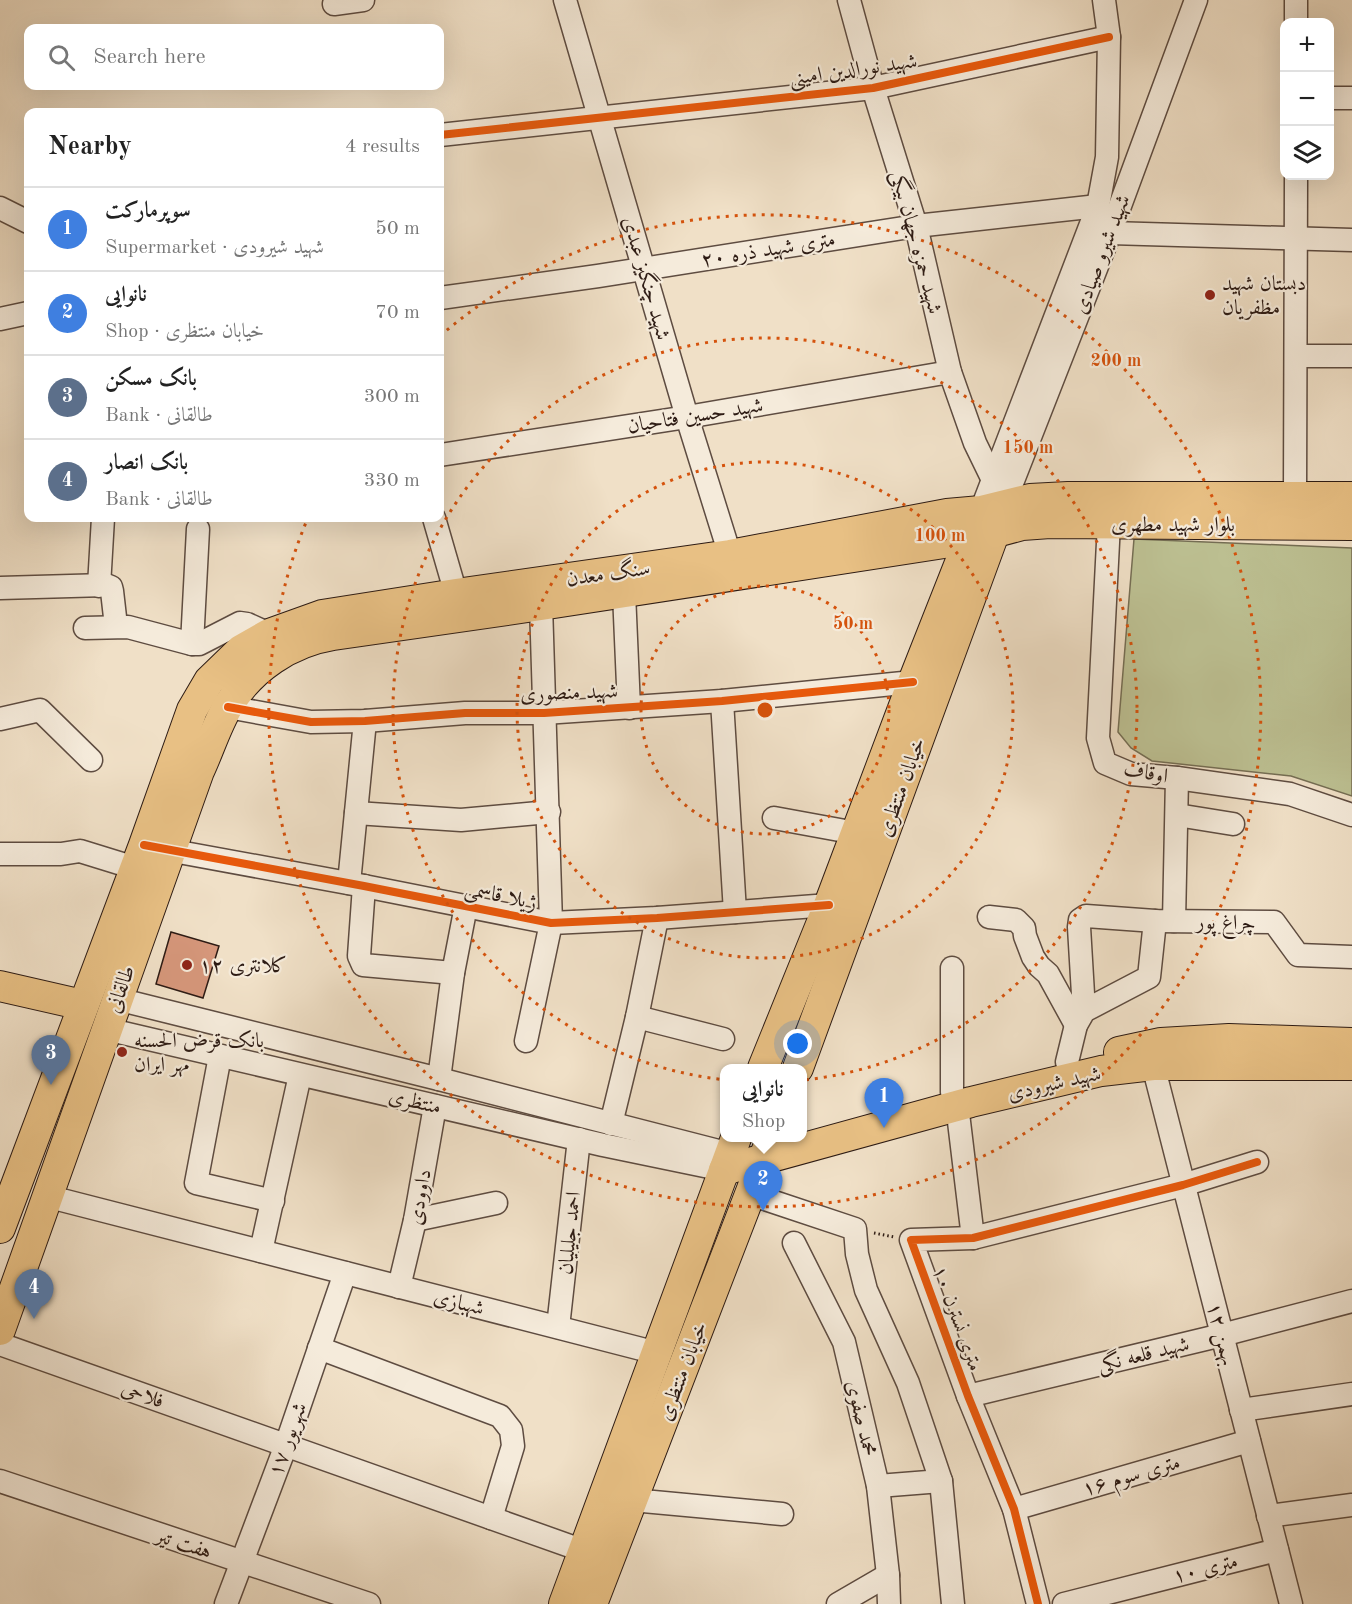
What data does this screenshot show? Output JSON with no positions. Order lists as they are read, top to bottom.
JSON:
{
  "streets": {
    "main road": [
      "بلوار شهید مطهری",
      "سنگ معدن",
      "خیابان منتظری",
      "طالقانی",
      "شهید شیرودی"
    ],
    "street": [
      "شهید نورالدین امینی",
      "شهید حمزه جهان بیگی",
      "۲۰ متری شهید ذره",
      "شهید شیرو صیادی",
      "شهید چنگیز عبدی",
      "شهید حسین فتاحیان",
      "شهید منصوری",
      "اوقاف",
      "ژیلا قاسمی",
      "چراغ پور",
      "منتظری",
      "داوودی",
      "احمد جلیلیان",
      "شهبازی",
      "۱۰ متری نسترن",
      "۱۲ بهمن",
      "شهید قلعه نگی",
      "فلاحی",
      "محمد صفوی",
      "۱۷ شهریور",
      "۱۶ متری سوم",
      "هفت تیر",
      "۱۰ متری"
    ]
  },
  "crossings": [
    ["شهید نورالدین امینی", "شهید حمزه جهان بیگی"],
    ["شهید نورالدین امینی", "شهید شیرو صیادی"],
    ["شهید نورالدین امینی", "شهید چنگیز عبدی"],
    ["شهید حمزه جهان بیگی", "۲۰ متری شهید ذره"],
    ["شهید حمزه جهان بیگی", "شهید شیرو صیادی"],
    ["شهید حمزه جهان بیگی", "شهید حسین فتاحیان"],
    ["شهید حمزه جهان بیگی", "بلوار شهید مطهری"],
    ["شهید حمزه جهان بیگی", "سنگ معدن"],
    ["شهید حمزه جهان بیگی", "خیابان منتظری"],
    ["۲۰ متری شهید ذره", "شهید شیرو صیادی"],
    ["۲۰ متری شهید ذره", "شهید چنگیز عبدی"],
    ["شهید شیرو صیادی", "بلوار شهید مطهری"],
    ["شهید شیرو صیادی", "سنگ معدن"],
    ["شهید شیرو صیادی", "خیابان منتظری"],
    ["شهید چنگیز عبدی", "شهید حسین فتاحیان"],
    ["شهید چنگیز عبدی", "سنگ معدن"],
    ["بلوار شهید مطهری", "سنگ معدن"],
    ["بلوار شهید مطهری", "اوقاف"],
    ["بلوار شهید مطهری", "خیابان منتظری"],
    ["سنگ معدن", "خیابان منتظری"],
    ["سنگ معدن", "طالقانی"],
    ["شهید منصوری", "خیابان منتظری"],
    ["شهید منصوری", "طالقانی"],
    ["خیابان منتظری", "ژیلا قاسمی"],
    ["خیابان منتظری", "شهید شیرودی"],
    ["خیابان منتظری", "منتظری"],
    ["خیابان منتظری", "شهبازی"],
    ["خیابان منتظری", "فلاحی"],
    ["ژیلا قاسمی", "طالقانی"],
    ["طالقانی", "منتظری"],
    ["طالقانی", "شهبازی"],
    ["شهید شیرودی", "منتظری"],
    ["شهید شیرودی", "۱۲ بهمن"],
    ["منتظری", "داوودی"],
    ["منتظری", "احمد جلیلیان"],
    ["داوودی", "شهبازی"],
    ["احمد جلیلیان", "شهبازی"],
    ["شهبازی", "۱۷ شهریور"],
    ["۱۰ متری نسترن", "۱۲ بهمن"],
    ["۱۰ متری نسترن", "شهید قلعه نگی"],
    ["۱۰ متری نسترن", "۱۶ متری سوم"],
    ["۱۲ بهمن", "شهید قلعه نگی"],
    ["۱۲ بهمن", "۱۶ متری سوم"],
    ["۱۲ بهمن", "۱۰ متری"],
    ["فلاحی", "۱۷ شهریور"],
    ["۱۷ شهریور", "هفت تیر"]
  ],
  "places": ["دبستان شهید مظفریان", "کلانتری ۱۲", "بانک قرض الحسنه مهر ایران"],
  "page": {
    "map_buttons": ["+", "−"],
    "search": "Search here",
    "heading": ["Nearby", "4 results"],
    "list": [
      {
        "mark": "1",
        "name": "سوپرمارکت",
        "note": "Supermarket · شهید شیرودی",
        "value": "50 m"
      },
      {
        "mark": "2",
        "name": "نانوایی",
        "note": "Shop · خیابان منتظری",
        "value": "70 m"
      },
      {
        "mark": "3",
        "name": "بانک مسکن",
        "note": "Bank · طالقانی",
        "value": "300 m"
      },
      {
        "mark": "4",
        "name": "بانک انصار",
        "note": "Bank · طالقانی",
        "value": "330 m"
      }
    ],
    "pins": [
      "3",
      "1",
      "2",
      "4"
    ],
    "popup": ["نانوایی", "Shop"]
  },
  "rings": [
    "200 m",
    "150 m",
    "100 m",
    "50 m"
  ]
}
